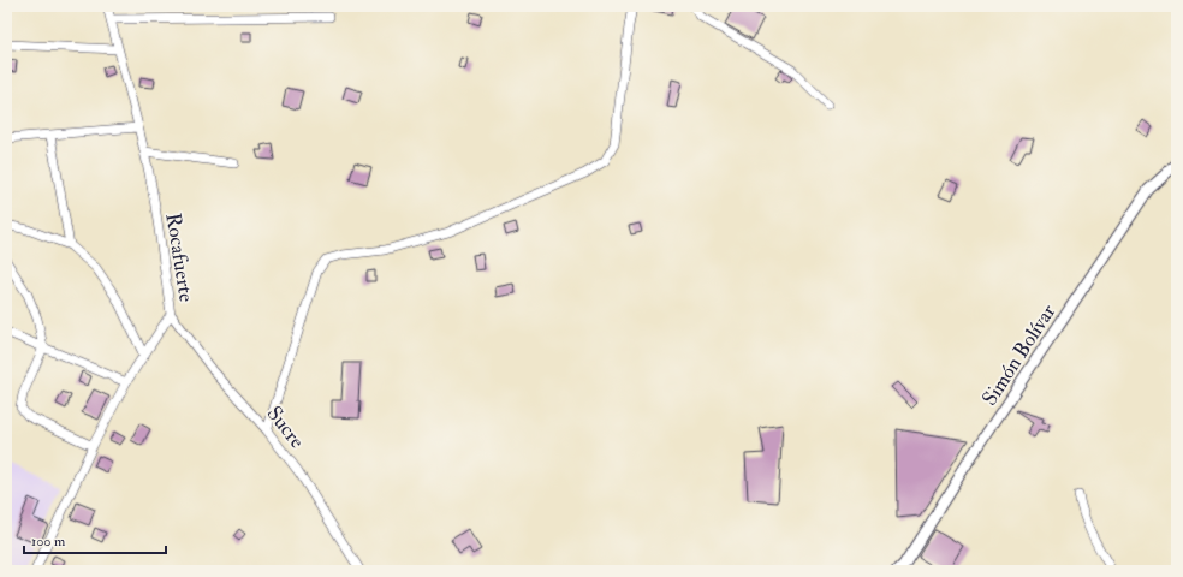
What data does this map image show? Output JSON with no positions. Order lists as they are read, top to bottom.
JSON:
{
  "streets": {
    "street": ["Rocafuerte", "Simón Bolívar", "Sucre"]
  },
  "crossings": [
    ["Rocafuerte", "Sucre"]
  ],
  "scale_bar": "100 m"
}
